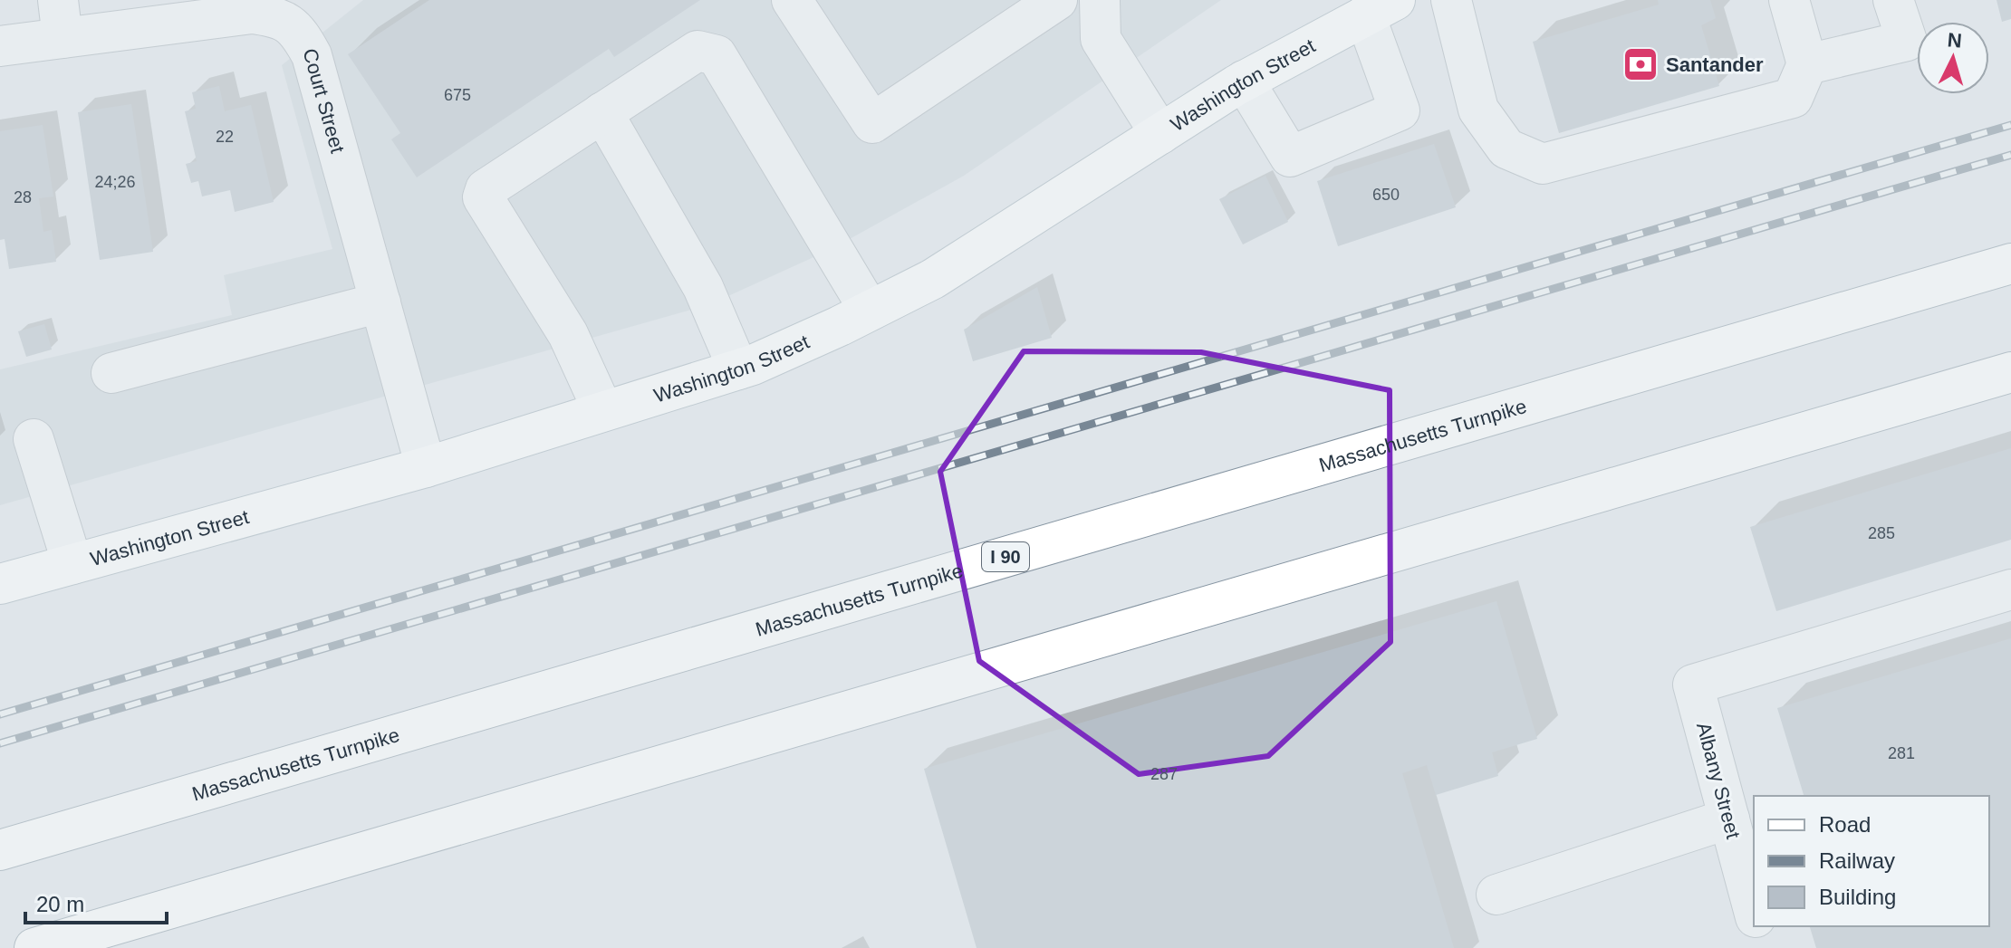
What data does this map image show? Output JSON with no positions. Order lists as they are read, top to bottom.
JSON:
{
  "streets": {
    "main road": ["Washington Street", "Massachusetts Turnpike", "I 90"],
    "street": ["Court Street", "Albany Street"]
  },
  "crossings": [
    ["Washington Street", "Court Street"]
  ],
  "places": {
    "bank": ["Santander"]
  },
  "house_numbers": [
    "675",
    "22",
    "24;26",
    "650",
    "28",
    "285",
    "281",
    "287"
  ],
  "legend": ["Road", "Railway", "Building"],
  "scale_bar": "20 m",
  "north": "top"
}
